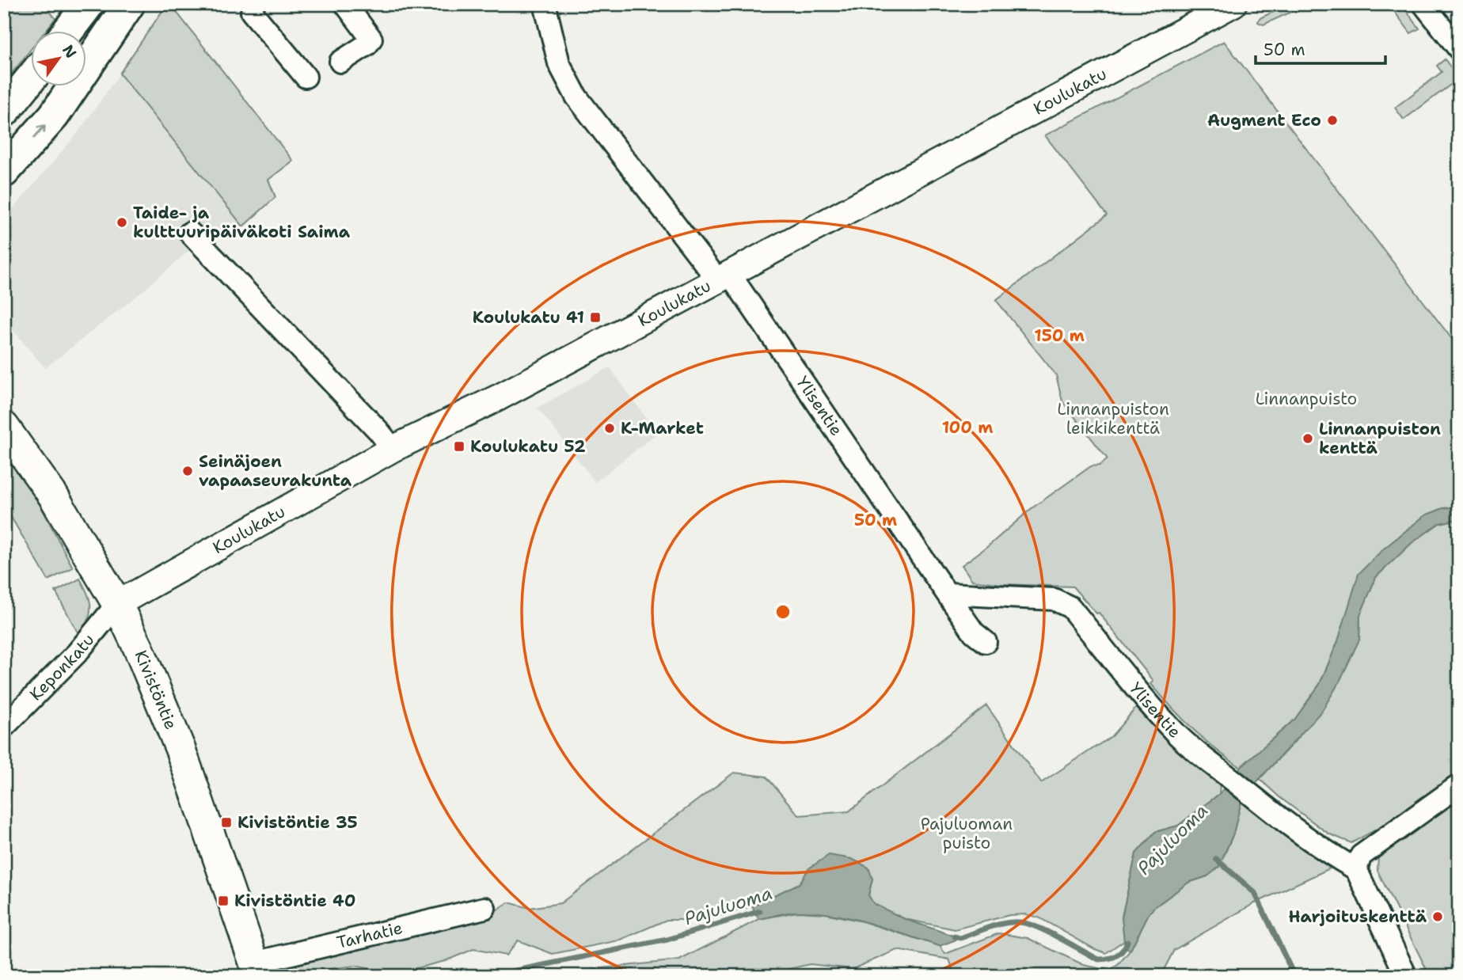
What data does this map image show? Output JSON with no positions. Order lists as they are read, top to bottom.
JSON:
{
  "streets": {
    "main road": ["Kivistöntie"],
    "street": [
      "Koulukatu",
      "Ylisentie",
      "Keponkatu",
      "Tarhatie"
    ]
  },
  "crossings": [
    ["Koulukatu", "Ylisentie"],
    ["Koulukatu", "Keponkatu"],
    ["Koulukatu", "Kivistöntie"],
    ["Keponkatu", "Kivistöntie"],
    ["Kivistöntie", "Tarhatie"]
  ],
  "water": ["Pajuluoma"],
  "parks": ["Linnanpuisto", "Linnanpuiston leikkikenttä", "Pajuluoman puisto"],
  "places": {
    "other": [
      "Augment Eco",
      "Taide- ja kulttuuripäiväkoti Saima",
      "K-Market",
      "Linnanpuiston kenttä",
      "Seinäjoen vapaaseurakunta",
      "Harjoituskenttä"
    ],
    "transit": [
      "Koulukatu 41",
      "Koulukatu 52",
      "Kivistöntie 35",
      "Kivistöntie 40"
    ]
  },
  "scale_bar": "50 m",
  "north": "top right",
  "rings": ["150 m", "100 m", "50 m"]
}
